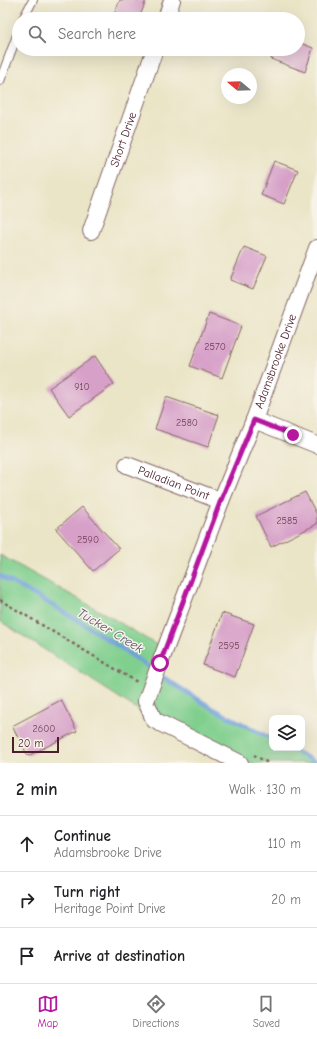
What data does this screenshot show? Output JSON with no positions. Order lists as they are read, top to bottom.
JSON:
{
  "streets": {
    "street": ["Short Drive", "Adamsbrooke Drive", "Palladian Point"]
  },
  "crossings": [
    ["Adamsbrooke Drive", "Palladian Point"]
  ],
  "water": ["Tucker Creek"],
  "house_numbers": [
    "2570",
    "910",
    "2580",
    "2585",
    "2590",
    "2595",
    "2600"
  ],
  "scale_bar": "20 m",
  "north": "left",
  "page": {
    "search": "Search here",
    "scale": "20 m",
    "heading": ["2 min", "Walk · 130 m"],
    "list": [
      ["Continue", "Adamsbrooke Drive", "110 m"],
      ["Turn right", "Heritage Point Drive", "20 m"],
      "Arrive at destination"
    ],
    "nav": ["Map", "Directions", "Saved"]
  }
}
